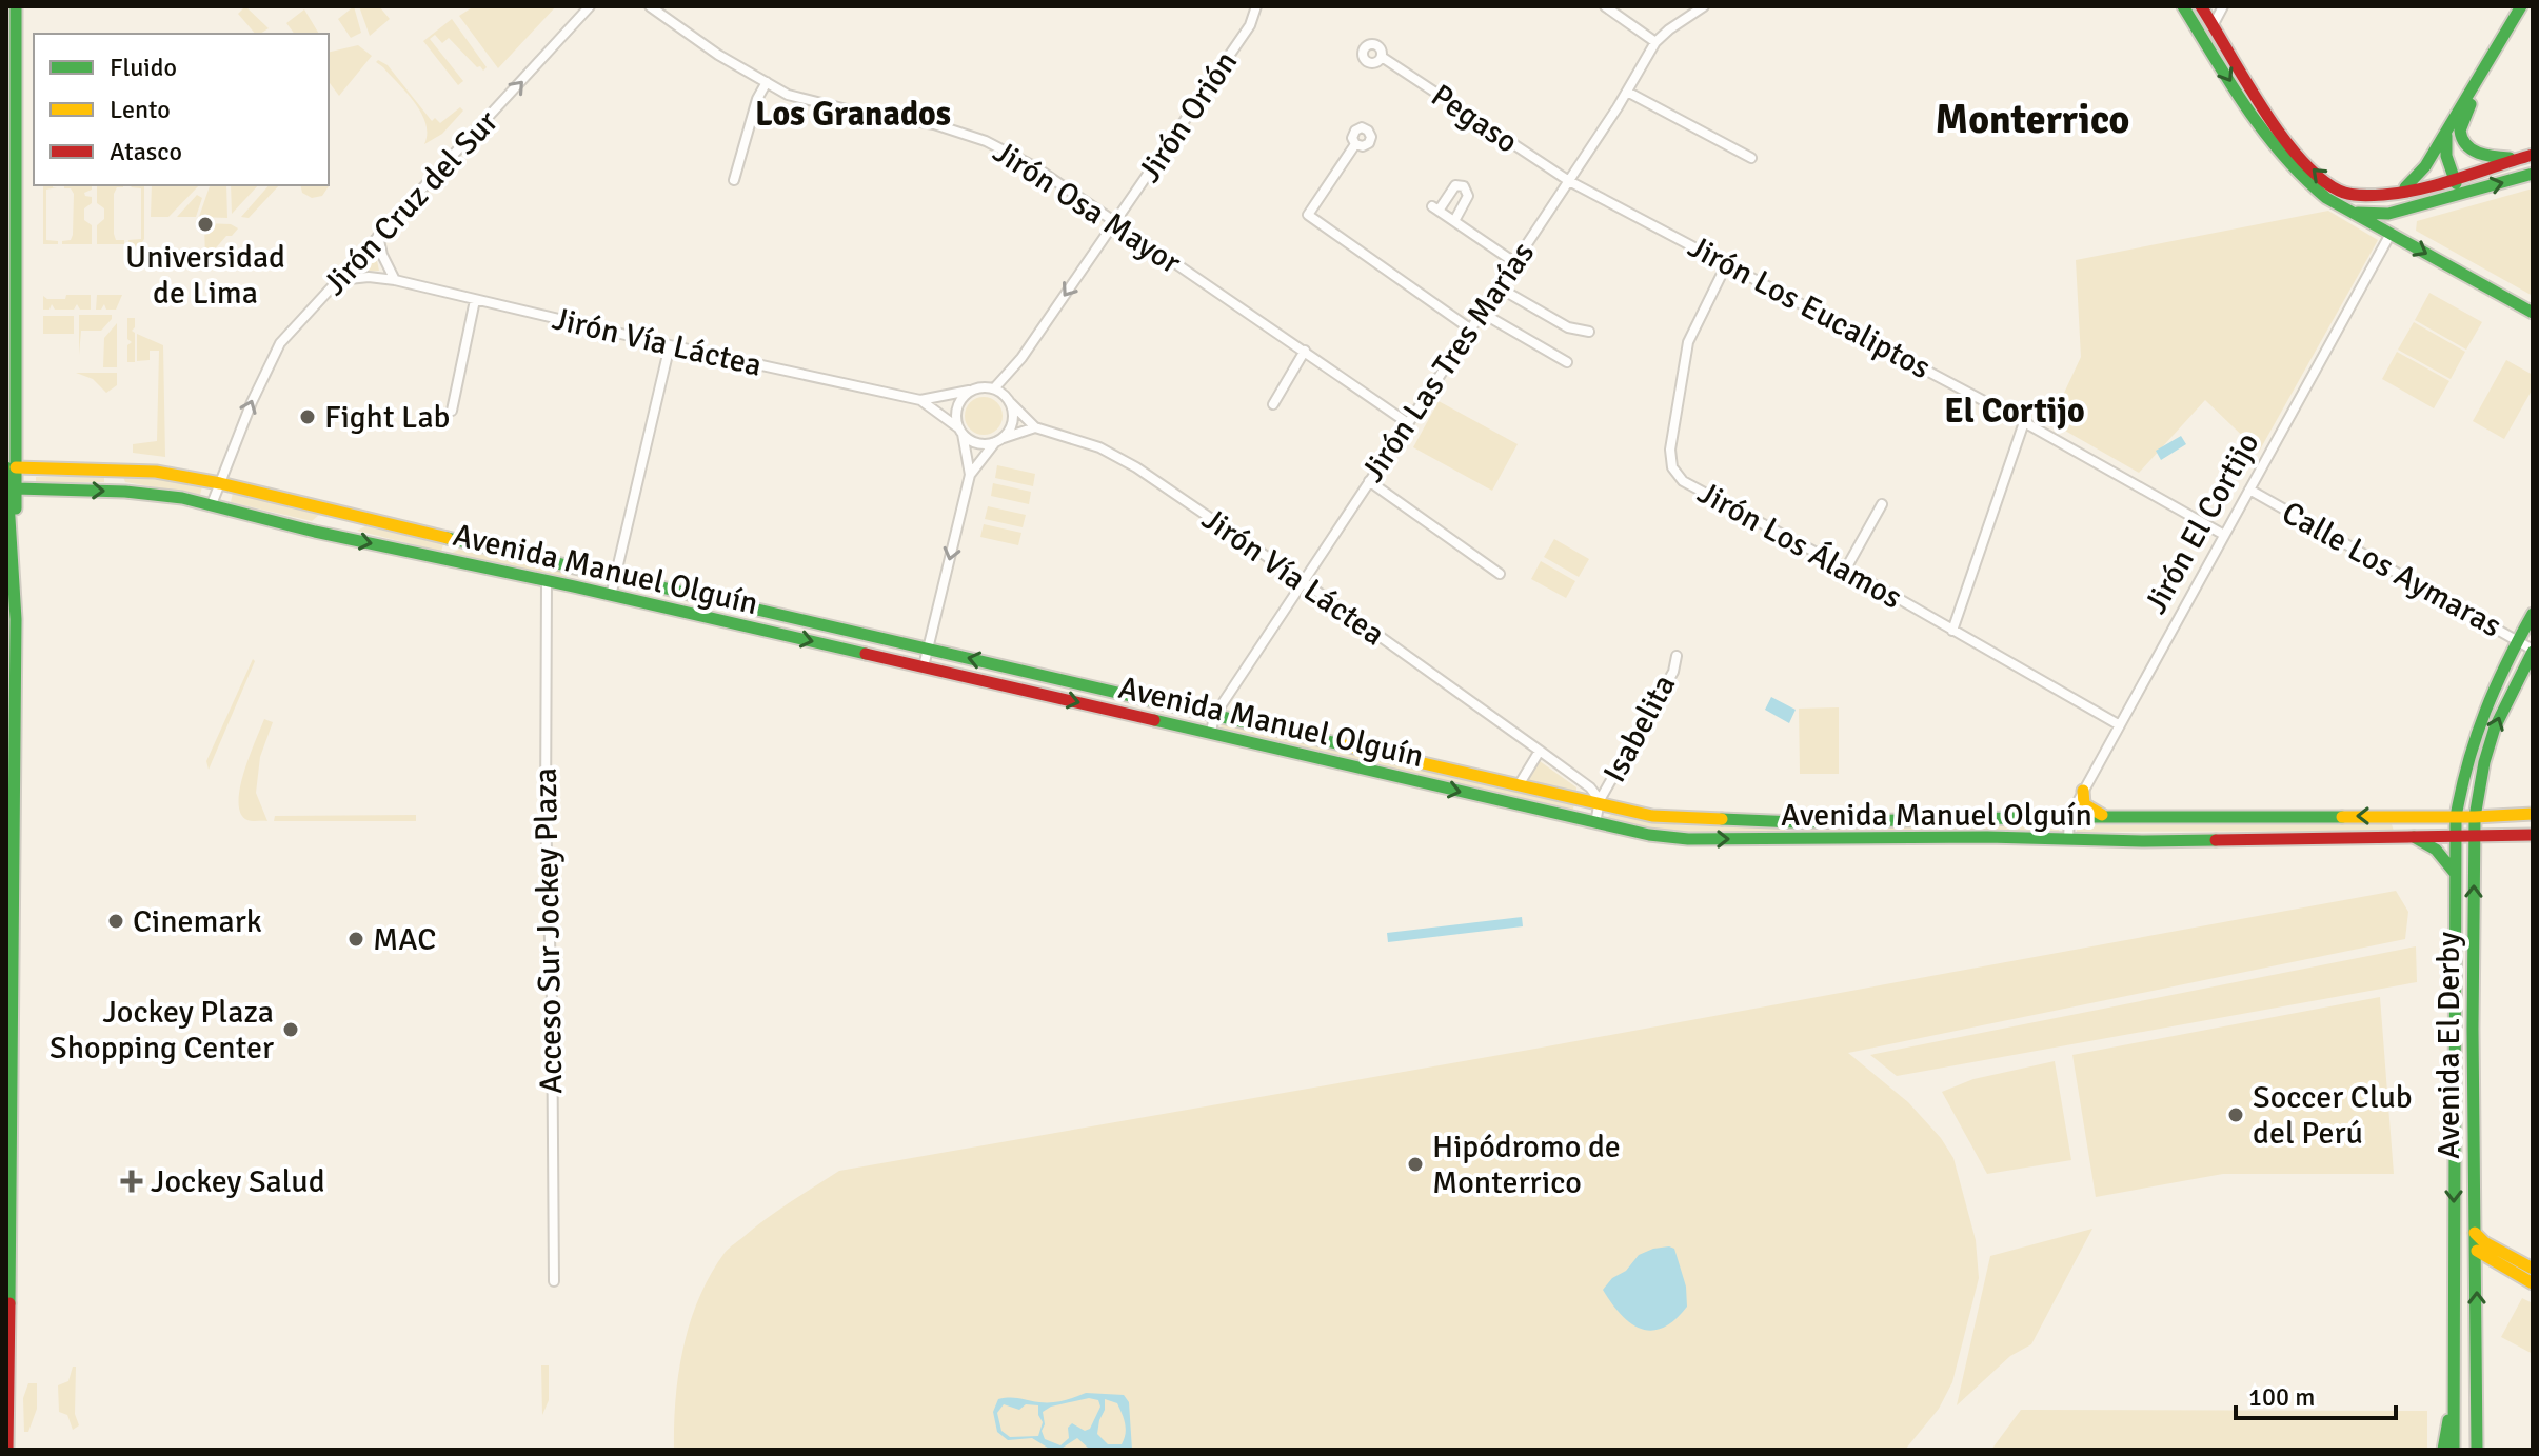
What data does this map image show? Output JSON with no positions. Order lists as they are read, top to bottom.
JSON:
{
  "streets": {
    "main road": ["Avenida Manuel Olguín", "Avenida El Derby"],
    "street": [
      "Jirón Orión",
      "Pegaso",
      "Jirón Cruz del Sur",
      "Jirón Osa Mayor",
      "Jirón Los Eucaliptos",
      "Jirón Vía Láctea",
      "Jirón Las Tres Marías",
      "Jirón El Cortijo",
      "Jirón Los Álamos",
      "Calle Los Aymaras",
      "Isabelita",
      "Acceso Sur Jockey Plaza"
    ]
  },
  "crossings": [
    ["Jirón Orión", "Jirón Osa Mayor"],
    ["Jirón Orión", "Jirón Vía Láctea"],
    ["Pegaso", "Jirón Los Eucaliptos"],
    ["Pegaso", "Jirón Las Tres Marías"],
    ["Jirón Cruz del Sur", "Jirón Vía Láctea"],
    ["Jirón Cruz del Sur", "Avenida Manuel Olguín"],
    ["Jirón Osa Mayor", "Jirón Las Tres Marías"],
    ["Jirón Los Eucaliptos", "Jirón Las Tres Marías"],
    ["Jirón Los Eucaliptos", "Jirón El Cortijo"],
    ["Jirón Los Eucaliptos", "Jirón Los Álamos"],
    ["Jirón Vía Láctea", "Jirón Las Tres Marías"],
    ["Jirón Vía Láctea", "Avenida Manuel Olguín"],
    ["Jirón Vía Láctea", "Isabelita"],
    ["Jirón Las Tres Marías", "Avenida Manuel Olguín"],
    ["Jirón El Cortijo", "Jirón Los Álamos"],
    ["Jirón El Cortijo", "Avenida Manuel Olguín"],
    ["Jirón El Cortijo", "Calle Los Aymaras"],
    ["Avenida Manuel Olguín", "Isabelita"],
    ["Avenida Manuel Olguín", "Acceso Sur Jockey Plaza"],
    ["Avenida Manuel Olguín", "Avenida El Derby"],
    ["Calle Los Aymaras", "Avenida El Derby"]
  ],
  "one_way": ["Jirón Orión", "Jirón Cruz del Sur"],
  "districts": ["Los Granados", "Monterrico", "El Cortijo"],
  "places": {
    "other": [
      "Universidad de Lima",
      "Fight Lab",
      "Cinemark",
      "MAC",
      "Jockey Plaza Shopping Center",
      "Soccer Club del Perú",
      "Hipódromo de Monterrico"
    ],
    "health": ["Jockey Salud"]
  },
  "legend": ["Fluido", "Lento", "Atasco"],
  "scale_bar": "100 m"
}
